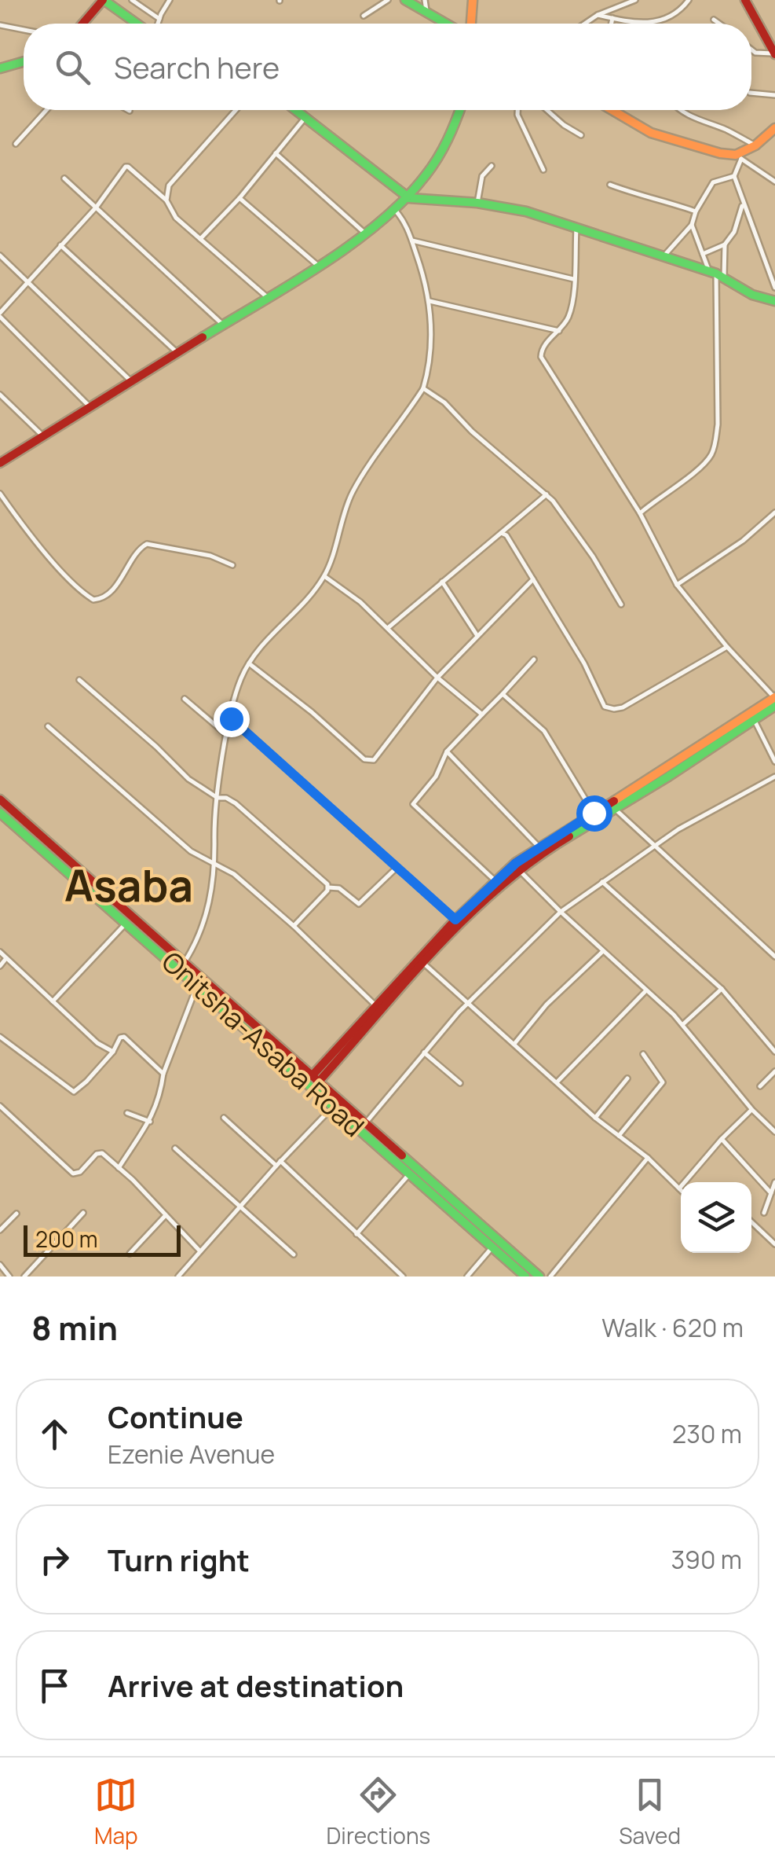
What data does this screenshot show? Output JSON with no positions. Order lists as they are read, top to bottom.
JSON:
{
  "streets": {
    "main road": ["Onitsha-Asaba Road"]
  },
  "districts": ["Asaba"],
  "scale_bar": "200 m",
  "page": {
    "search": "Search here",
    "scale": "200 m",
    "heading": ["8 min", "Walk · 620 m"],
    "list": [
      ["Continue", "Ezenie Avenue", "230 m"],
      ["Turn right", "390 m"],
      "Arrive at destination"
    ],
    "nav": ["Map", "Directions", "Saved"]
  }
}
